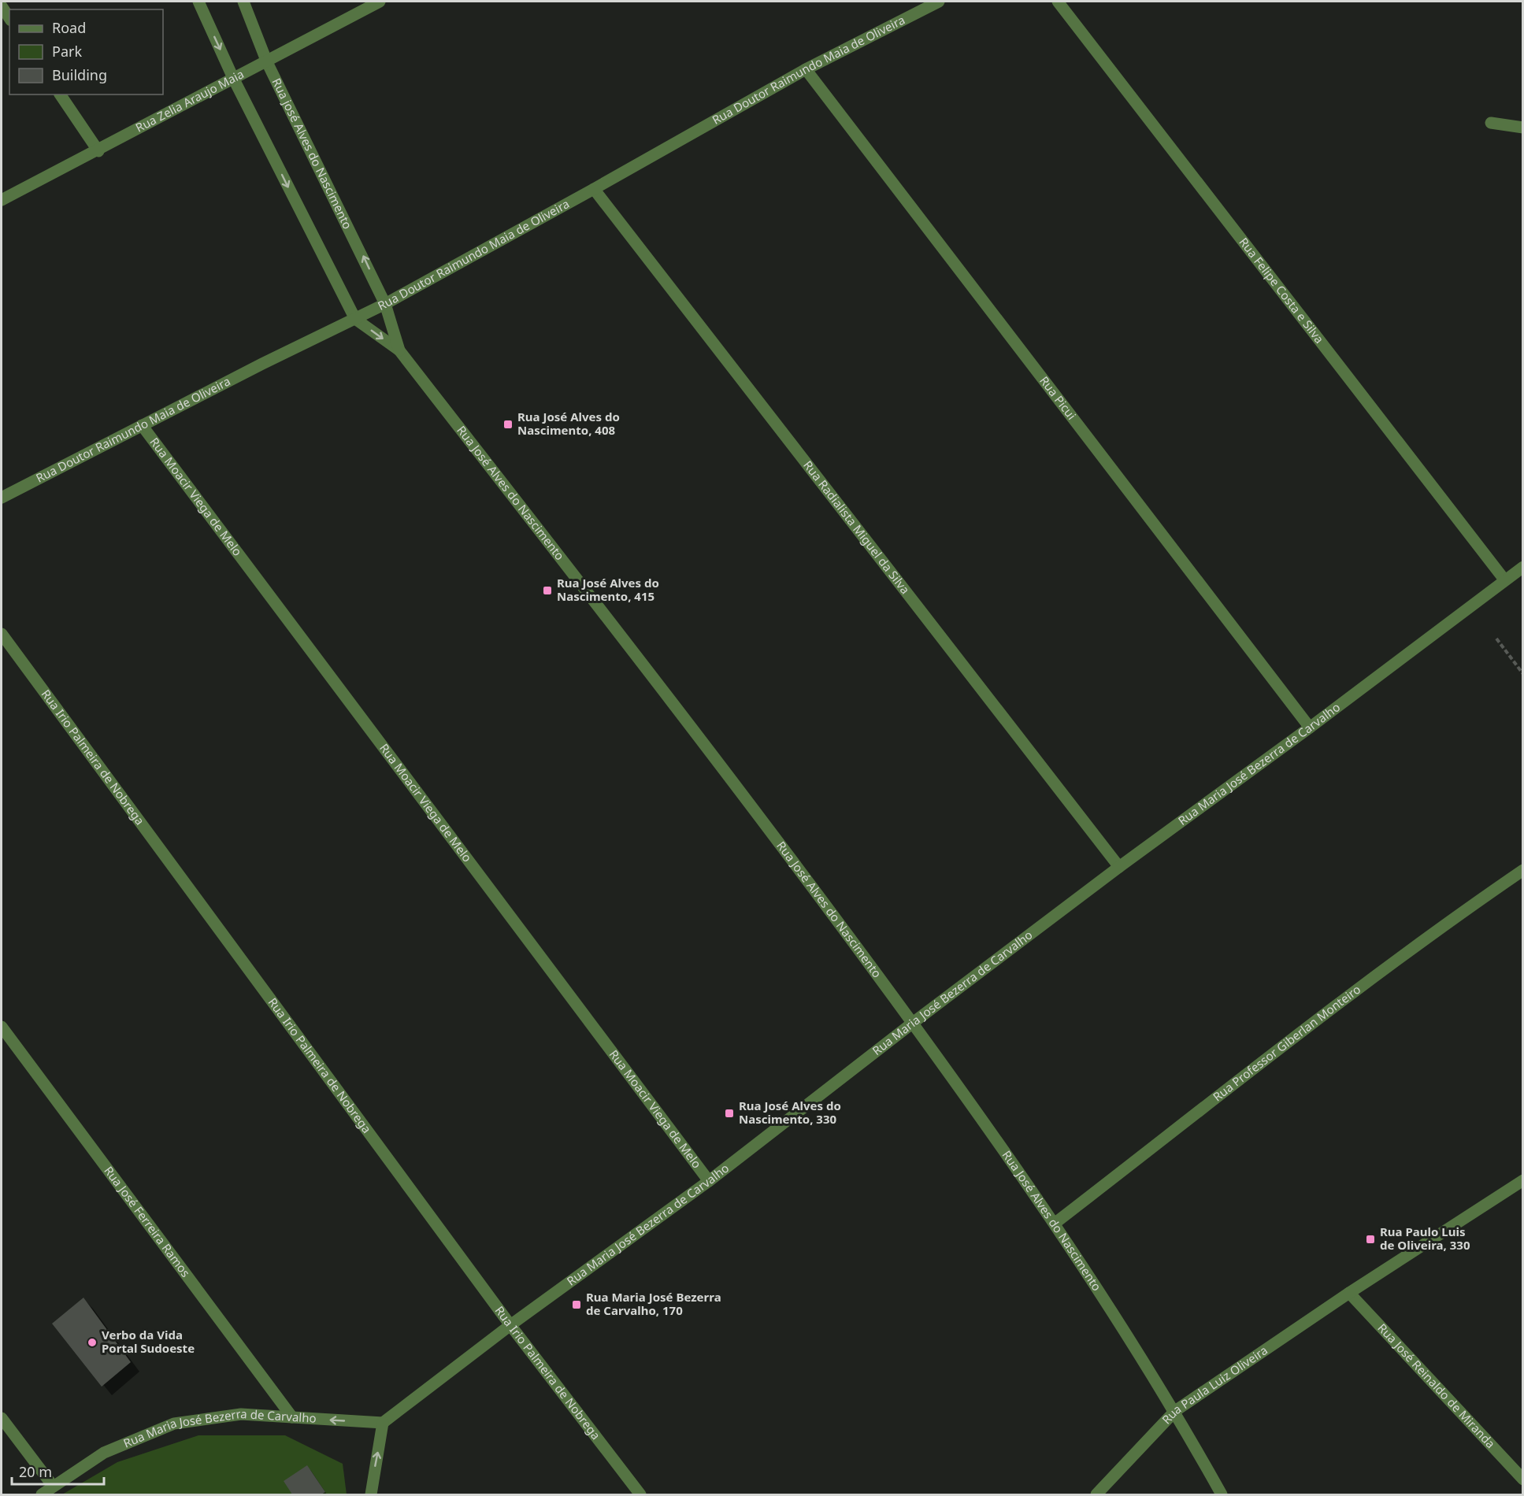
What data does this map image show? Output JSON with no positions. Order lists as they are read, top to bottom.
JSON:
{
  "streets": {
    "street": [
      "Rua Doutor Raimundo Maia de Oliveira",
      "Rua Zelia Araujo Maia",
      "Rua josé Alves do Nascimento",
      "Rua Felipe Costa e Silva",
      "Rua Picui",
      "Rua José Alves do Nascimento",
      "Rua Moacir Viega de Melo",
      "Rua Radialista Miguel da Silva",
      "Rua Irio Palmeira de Nobrega",
      "Rua Maria José Bezerra de Carvalho",
      "Rua Professor Giberlan Monteiro",
      "Rua José Ferreira Ramos",
      "Rua Paula Luiz Oliveira",
      "Rua José Reinaldo de Miranda"
    ]
  },
  "crossings": [
    ["Rua Doutor Raimundo Maia de Oliveira", "Rua josé Alves do Nascimento"],
    ["Rua Doutor Raimundo Maia de Oliveira", "Rua Picui"],
    ["Rua Doutor Raimundo Maia de Oliveira", "Rua José Alves do Nascimento"],
    ["Rua Doutor Raimundo Maia de Oliveira", "Rua Moacir Viega de Melo"],
    ["Rua Doutor Raimundo Maia de Oliveira", "Rua Radialista Miguel da Silva"],
    ["Rua Zelia Araujo Maia", "Rua josé Alves do Nascimento"],
    ["Rua josé Alves do Nascimento", "Rua José Alves do Nascimento"],
    ["Rua Felipe Costa e Silva", "Rua Maria José Bezerra de Carvalho"],
    ["Rua Picui", "Rua Maria José Bezerra de Carvalho"],
    ["Rua José Alves do Nascimento", "Rua Maria José Bezerra de Carvalho"],
    ["Rua José Alves do Nascimento", "Rua Professor Giberlan Monteiro"],
    ["Rua José Alves do Nascimento", "Rua Paula Luiz Oliveira"],
    ["Rua Moacir Viega de Melo", "Rua Maria José Bezerra de Carvalho"],
    ["Rua Radialista Miguel da Silva", "Rua Maria José Bezerra de Carvalho"],
    ["Rua Irio Palmeira de Nobrega", "Rua Maria José Bezerra de Carvalho"],
    ["Rua Maria José Bezerra de Carvalho", "Rua José Ferreira Ramos"],
    ["Rua Paula Luiz Oliveira", "Rua José Reinaldo de Miranda"]
  ],
  "places": {
    "transit": [
      "Rua José Alves do Nascimento, 408",
      "Rua José Alves do Nascimento, 415",
      "Rua José Alves do Nascimento, 330",
      "Rua Paulo Luis de Oliveira, 330",
      "Rua Maria José Bezerra de Carvalho, 170"
    ],
    "other": ["Verbo da Vida Portal Sudoeste"]
  },
  "legend": ["Road", "Park", "Building"],
  "scale_bar": "20 m"
}
